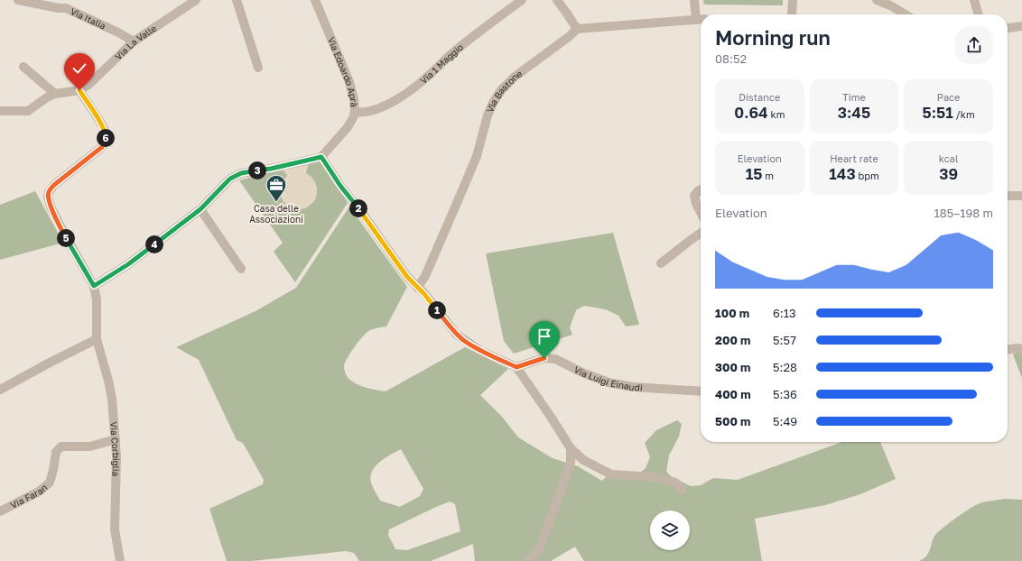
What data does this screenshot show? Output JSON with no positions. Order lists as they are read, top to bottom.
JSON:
{
  "streets": {
    "street": [
      "Via Italia",
      "Via La Valle",
      "Via 1 Maggio",
      "Via Edoardo Aprà",
      "Via Bastone",
      "Via Luigi Einaudi",
      "Via Corbiglia",
      "Via Faran"
    ]
  },
  "crossings": [
    ["Via Italia", "Via La Valle"],
    ["Via La Valle", "Via Corbiglia"],
    ["Via 1 Maggio", "Via Edoardo Aprà"],
    ["Via Corbiglia", "Via Faran"]
  ],
  "places": {
    "office": ["Casa delle Associazioni"]
  },
  "page": {
    "heading": ["Morning run", "08:52"],
    "stats": [
      ["Distance", "0.64 km"],
      ["Time", "3:45"],
      ["Pace", "5:51 /km"],
      ["Elevation", "15 m"],
      ["Heart rate", "143 bpm"],
      ["kcal", "39"]
    ],
    "pins": [
      "6",
      "3",
      "2",
      "5",
      "4",
      "1"
    ],
    "chart": ["Elevation", "185–198 m"],
    "list": [
      {
        "name": "100 m",
        "note": "6:13"
      },
      {
        "name": "200 m",
        "note": "5:57"
      },
      {
        "name": "300 m",
        "note": "5:28"
      },
      {
        "name": "400 m",
        "note": "5:36"
      },
      {
        "name": "500 m",
        "note": "5:49"
      }
    ]
  }
}
